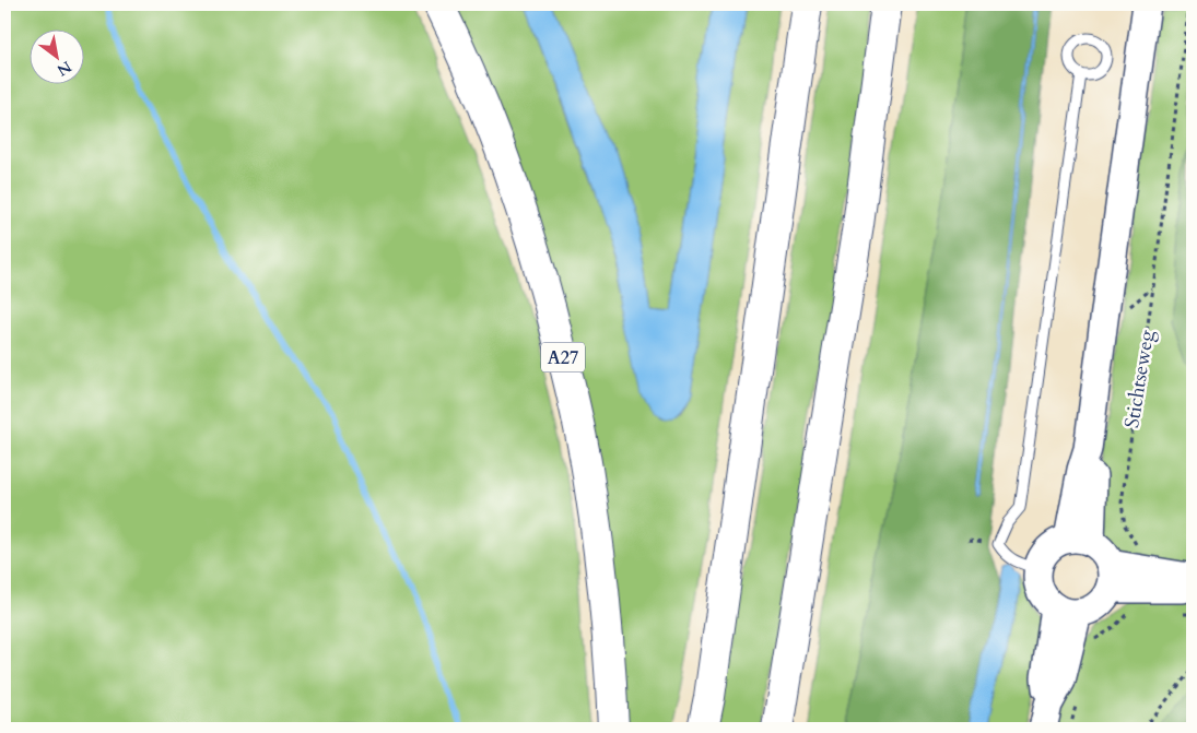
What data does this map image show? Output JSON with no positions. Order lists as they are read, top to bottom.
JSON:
{
  "streets": {
    "highway": ["A27"],
    "street": ["Stichtseweg"]
  },
  "north": "bottom right"
}
